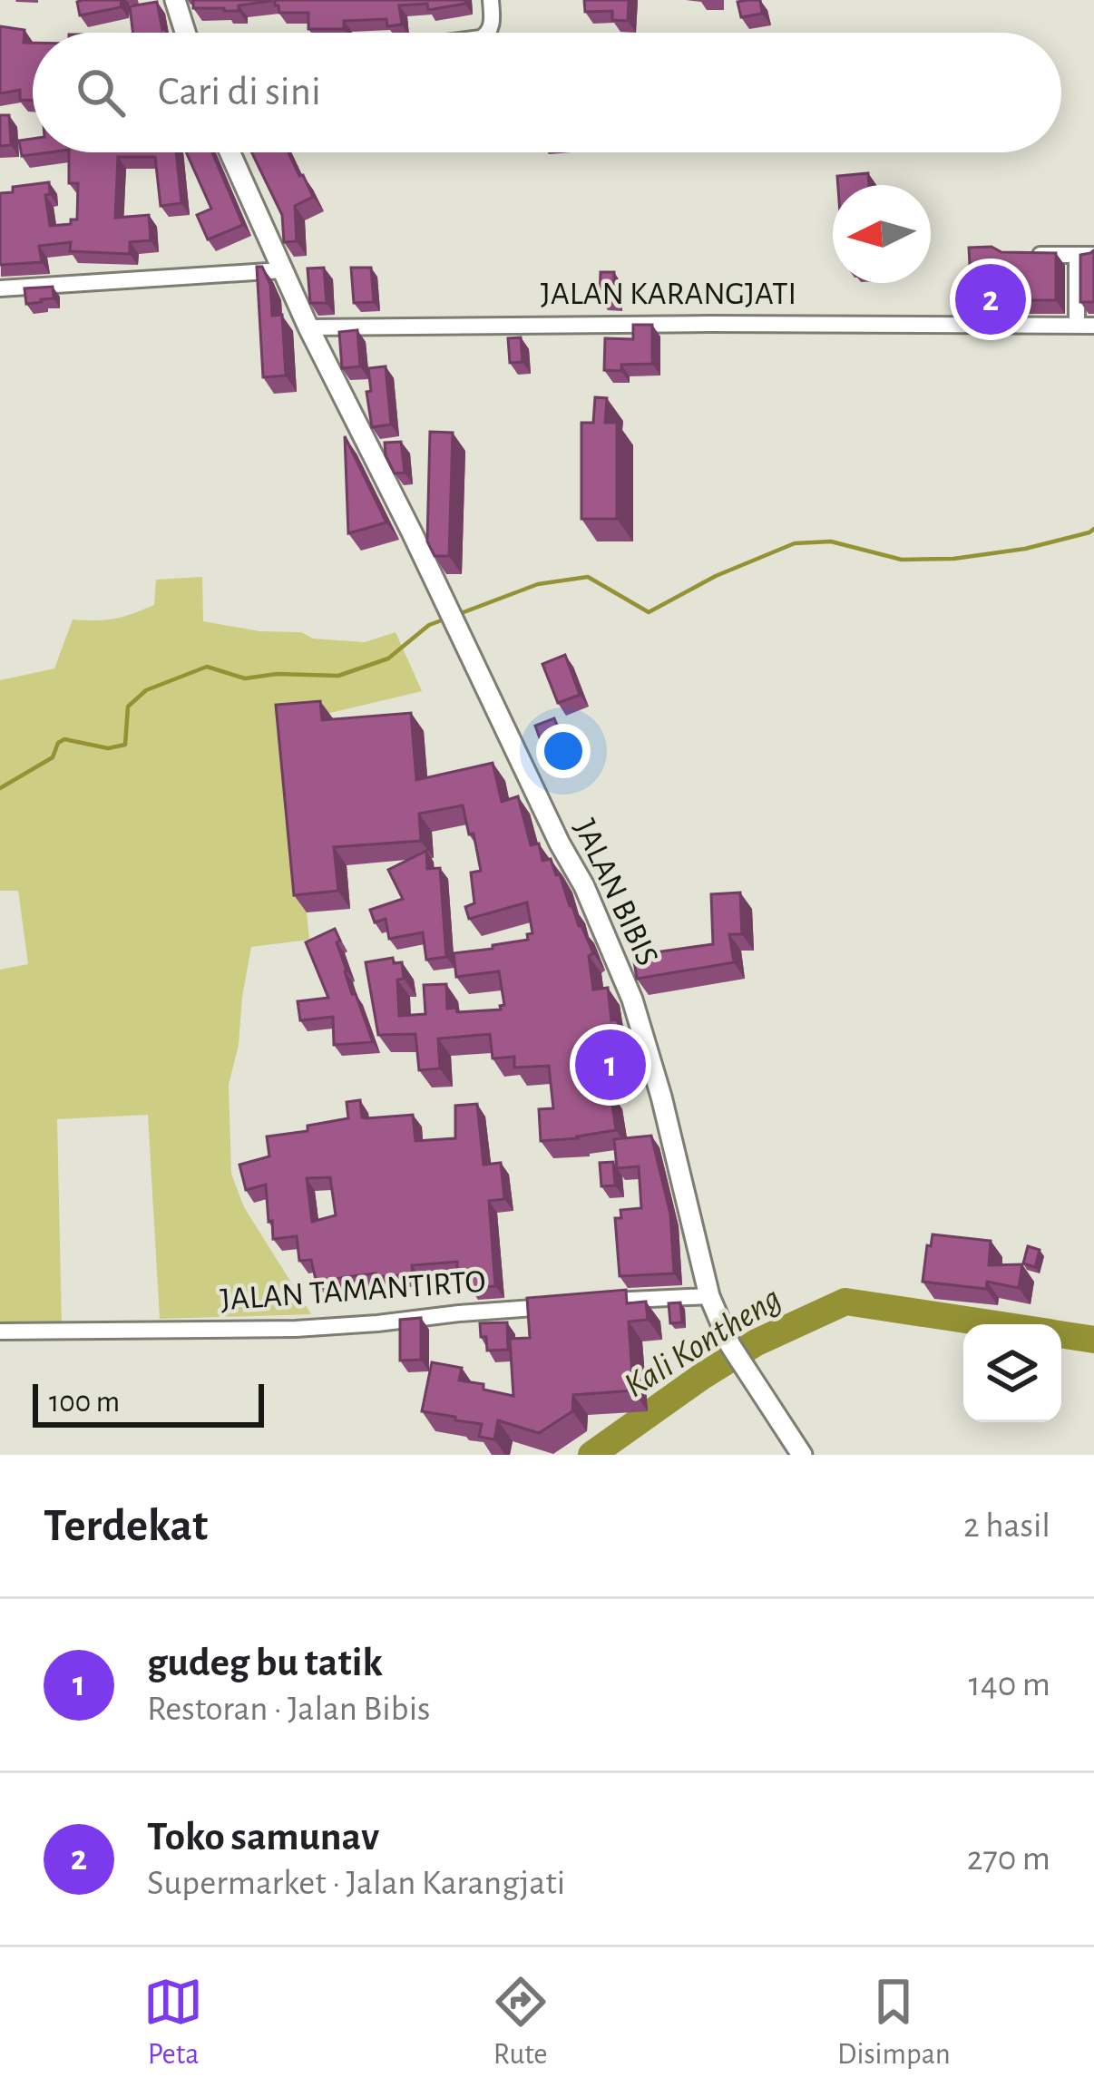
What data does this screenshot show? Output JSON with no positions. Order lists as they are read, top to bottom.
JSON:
{
  "streets": {
    "main road": ["JALAN BIBIS"],
    "street": ["JALAN KARANGJATI", "JALAN TAMANTIRTO"]
  },
  "crossings": [
    ["JALAN KARANGJATI", "JALAN BIBIS"]
  ],
  "water": ["Kali Kontheng"],
  "scale_bar": "100 m",
  "north": "left",
  "page": {
    "search": "Cari di sini",
    "pins": ["2", "1"],
    "scale": "100 m",
    "heading": ["Terdekat", "2 hasil"],
    "list": [
      {
        "mark": "1",
        "name": "gudeg bu tatik",
        "note": "Restoran · Jalan Bibis",
        "value": "140 m"
      },
      {
        "mark": "2",
        "name": "Toko samunav",
        "note": "Supermarket · Jalan Karangjati",
        "value": "270 m"
      }
    ],
    "nav": ["Peta", "Rute", "Disimpan"]
  }
}
